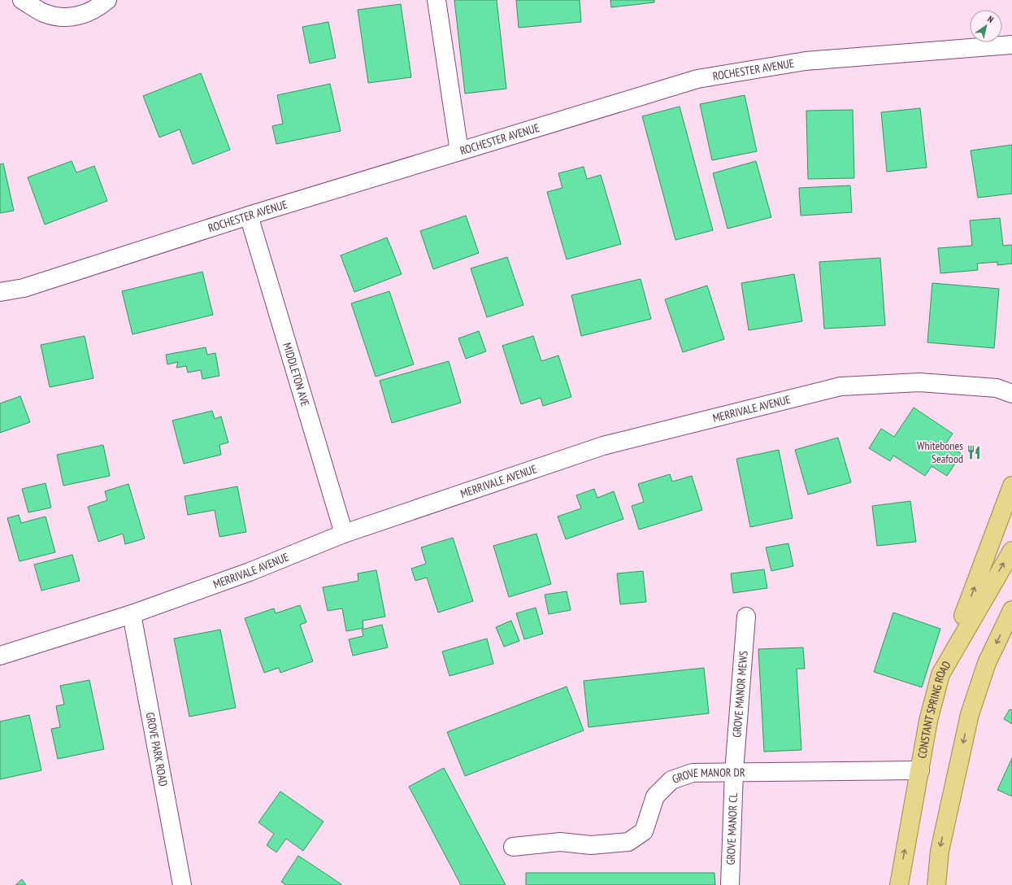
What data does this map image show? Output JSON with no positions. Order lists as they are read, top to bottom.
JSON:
{
  "streets": {
    "main road": ["CONSTANT SPRING ROAD"],
    "street": [
      "ROCHESTER AVENUE",
      "MIDDLETON AVE",
      "MERRIVALE AVENUE",
      "GROVE MANOR MEWS",
      "GROVE PARK ROAD",
      "GROVE MANOR DR",
      "GROVE MANOR CL"
    ]
  },
  "crossings": [
    ["ROCHESTER AVENUE", "MIDDLETON AVE"],
    ["MIDDLETON AVE", "MERRIVALE AVENUE"],
    ["MERRIVALE AVENUE", "GROVE PARK ROAD"],
    ["GROVE MANOR MEWS", "GROVE MANOR DR"],
    ["GROVE MANOR MEWS", "GROVE MANOR CL"],
    ["CONSTANT SPRING ROAD", "GROVE MANOR DR"],
    ["GROVE MANOR DR", "GROVE MANOR CL"]
  ],
  "places": {
    "restaurant": ["Whitebones Seafood"]
  },
  "north": "top right"
}
